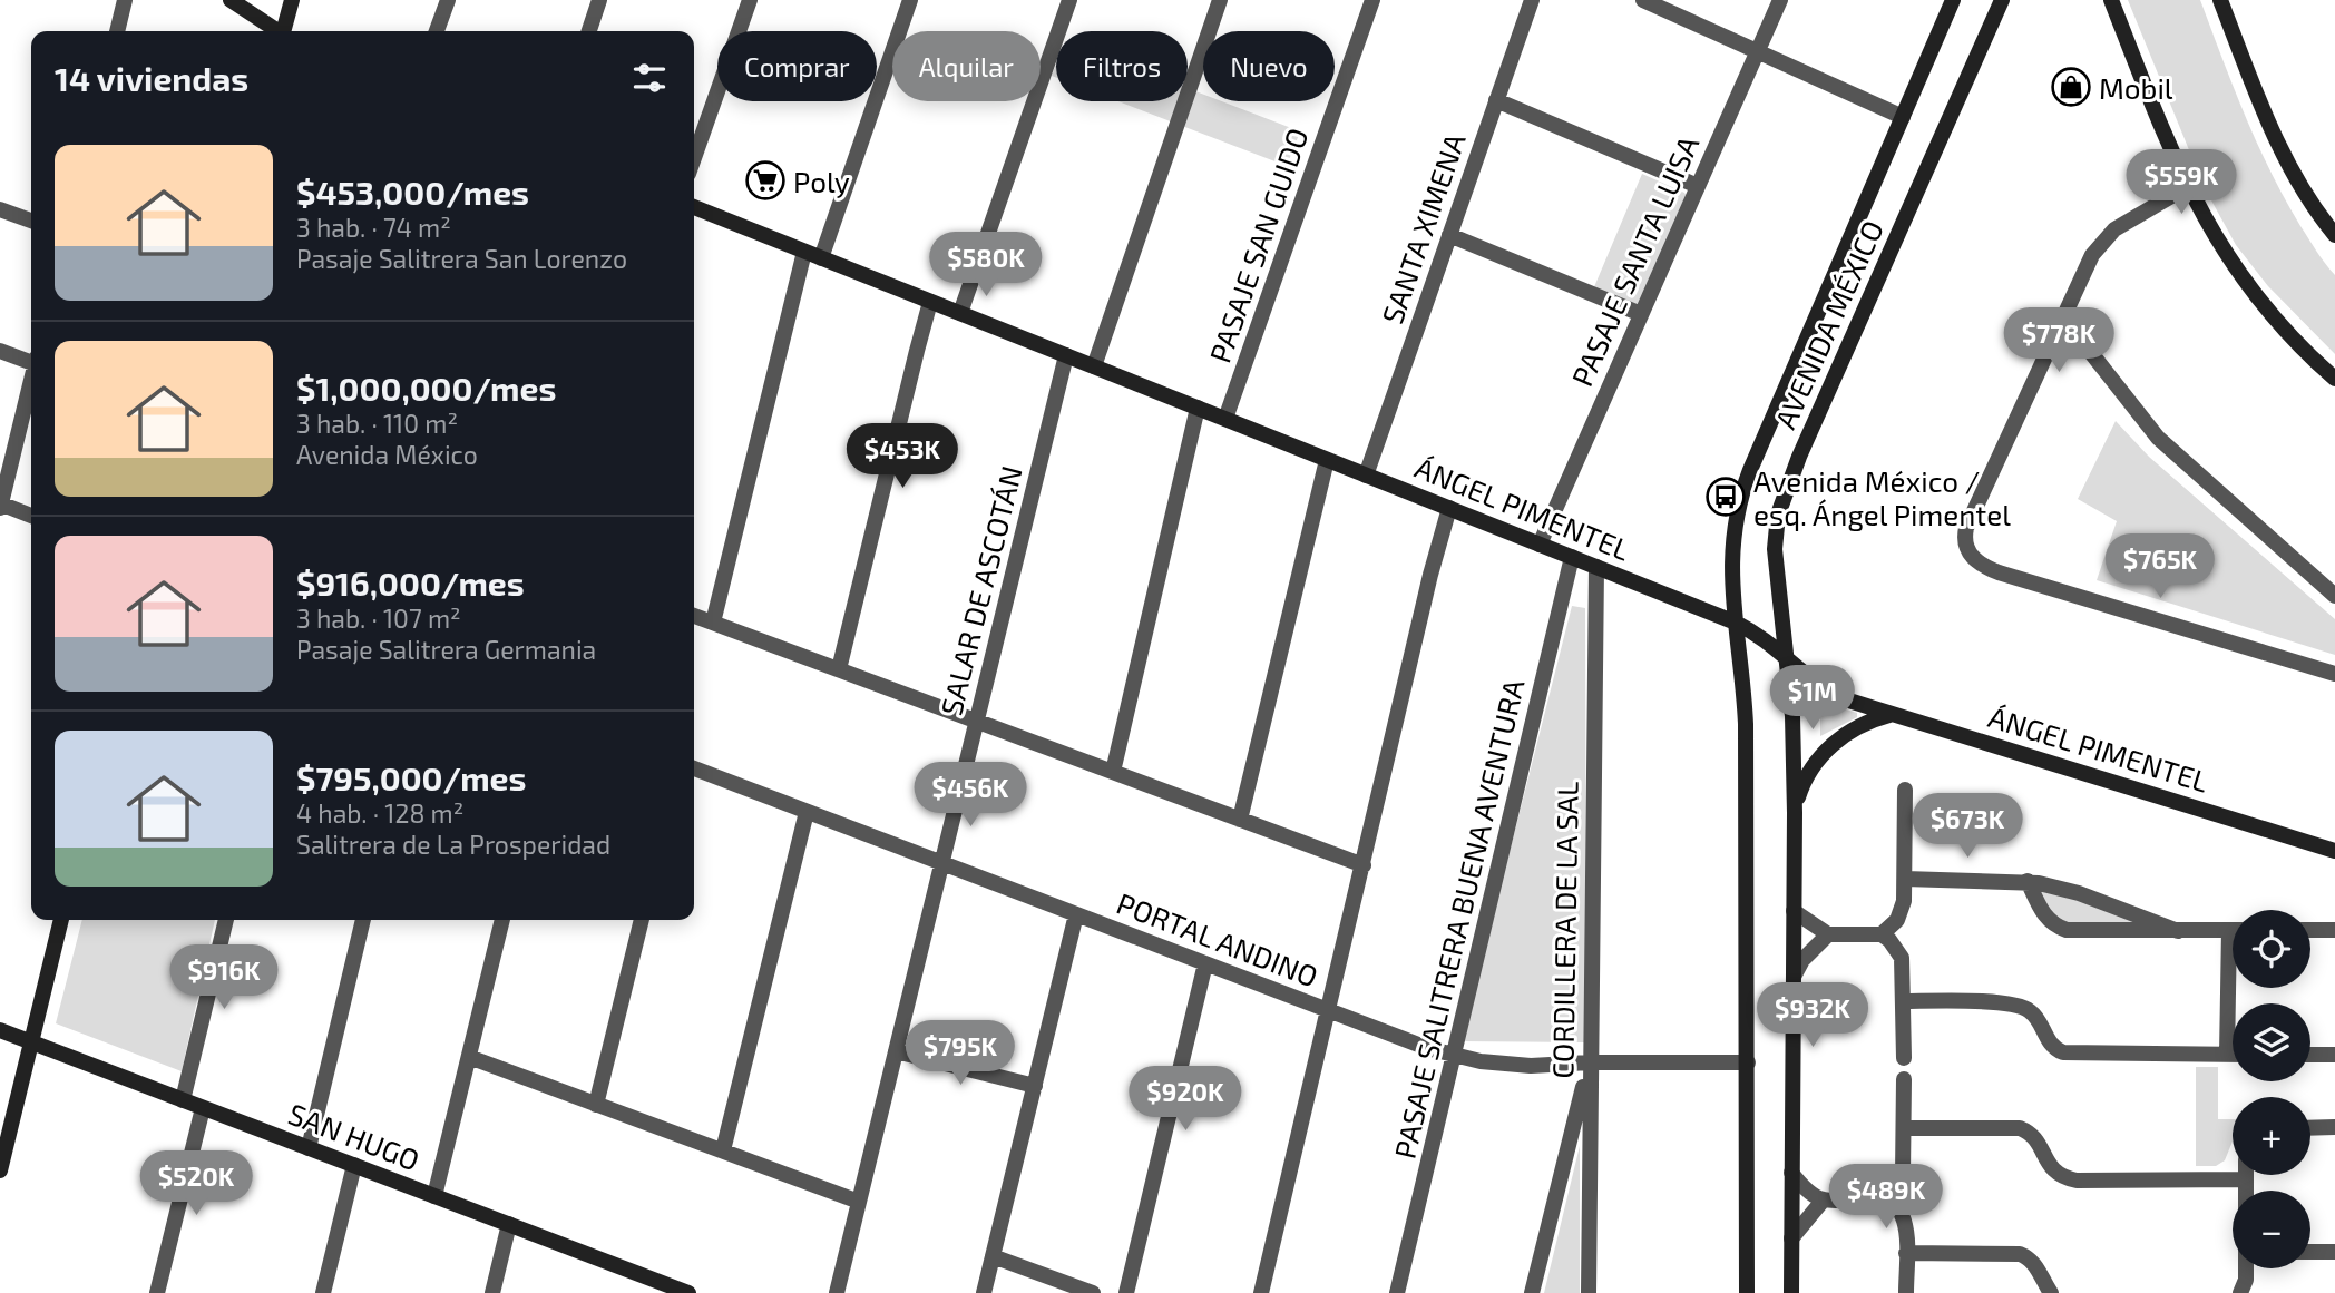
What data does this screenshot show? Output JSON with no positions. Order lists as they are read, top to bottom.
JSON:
{
  "streets": {
    "street": [
      "SANTA XIMENA",
      "PASAJE SAN GUIDO",
      "PASAJE SANTA LUISA",
      "AVENIDA MÉXICO",
      "ÁNGEL PIMENTEL",
      "SALAR DE ASCOTÁN",
      "PASAJE SALITRERA BUENA AVENTURA",
      "CORDILLERA DE LA SAL",
      "PORTAL ANDINO",
      "SAN HUGO"
    ]
  },
  "crossings": [
    ["SANTA XIMENA", "ÁNGEL PIMENTEL"],
    ["PASAJE SAN GUIDO", "ÁNGEL PIMENTEL"],
    ["PASAJE SANTA LUISA", "ÁNGEL PIMENTEL"],
    ["AVENIDA MÉXICO", "ÁNGEL PIMENTEL"],
    ["AVENIDA MÉXICO", "PORTAL ANDINO"],
    ["ÁNGEL PIMENTEL", "SALAR DE ASCOTÁN"],
    ["ÁNGEL PIMENTEL", "PASAJE SALITRERA BUENA AVENTURA"],
    ["ÁNGEL PIMENTEL", "CORDILLERA DE LA SAL"],
    ["SALAR DE ASCOTÁN", "PORTAL ANDINO"],
    ["PASAJE SALITRERA BUENA AVENTURA", "PORTAL ANDINO"],
    ["CORDILLERA DE LA SAL", "PORTAL ANDINO"]
  ],
  "places": {
    "shop": ["Mobil"],
    "supermarket": ["Poly"],
    "bus stop": ["Avenida México / esq. Ángel Pimentel"]
  },
  "page": {
    "chip": [
      "Comprar",
      "Alquilar",
      "Filtros",
      "Nuevo"
    ],
    "heading": "14 viviendas",
    "list": [
      {
        "name": "$453,000/mes",
        "note": "3 hab. · 74 m² · Pasaje Salitrera San Lorenzo"
      },
      {
        "name": "$1,000,000/mes",
        "note": "3 hab. · 110 m² · Avenida México"
      },
      {
        "name": "$916,000/mes",
        "note": "3 hab. · 107 m² · Pasaje Salitrera Germania"
      },
      {
        "name": "$795,000/mes",
        "note": "4 hab. · 128 m² · Salitrera de La Prosperidad"
      }
    ],
    "price": [
      "$559K",
      "$580K",
      "$778K",
      "$453K",
      "$765K",
      "$1M",
      "$456K",
      "$673K",
      "$916K",
      "$932K",
      "$795K",
      "$920K",
      "$520K",
      "$489K"
    ],
    "map_buttons": ["+", "−"]
  }
}
